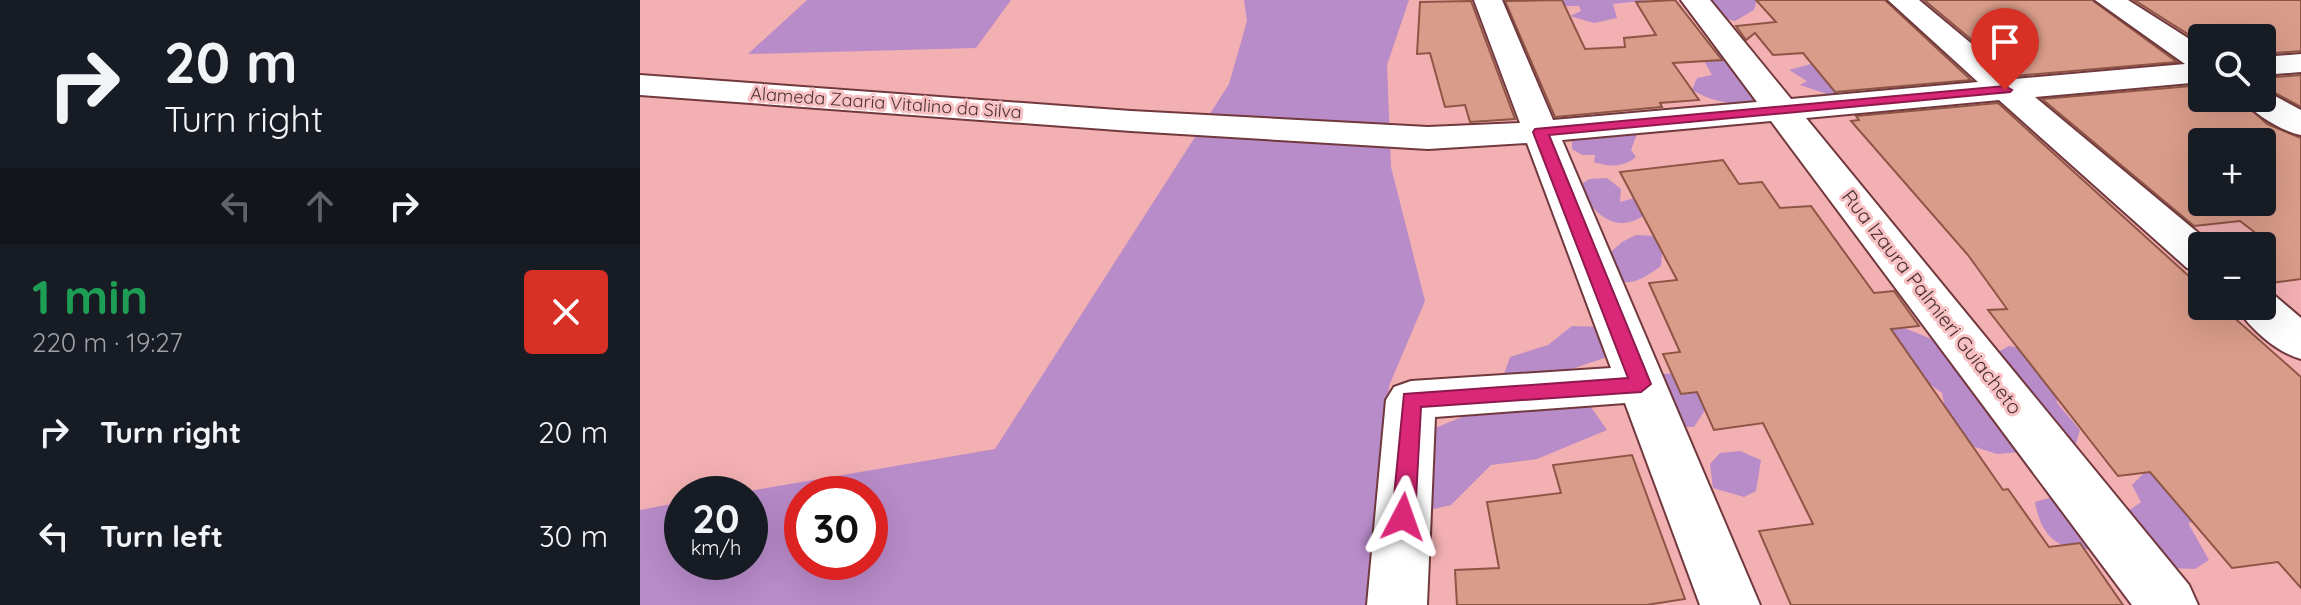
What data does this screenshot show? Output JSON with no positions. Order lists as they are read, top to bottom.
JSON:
{
  "streets": {
    "street": ["Alameda Zaaria Vitalino da Silva", "Rua Izaura Palmieri Guiacheto"]
  },
  "crossings": [
    ["Alameda Zaaria Vitalino da Silva", "Rua Izaura Palmieri Guiacheto"]
  ],
  "page": {
    "turn": ["20 m", "Turn right"],
    "map_buttons": ["+", "−"],
    "heading": ["1 min", "220 m · 19:27"],
    "list": [
      {
        "name": "Turn right",
        "value": "20 m"
      },
      {
        "name": "Turn left",
        "value": "30 m"
      }
    ],
    "speed": "20 km/h",
    "limit": "30"
  }
}
